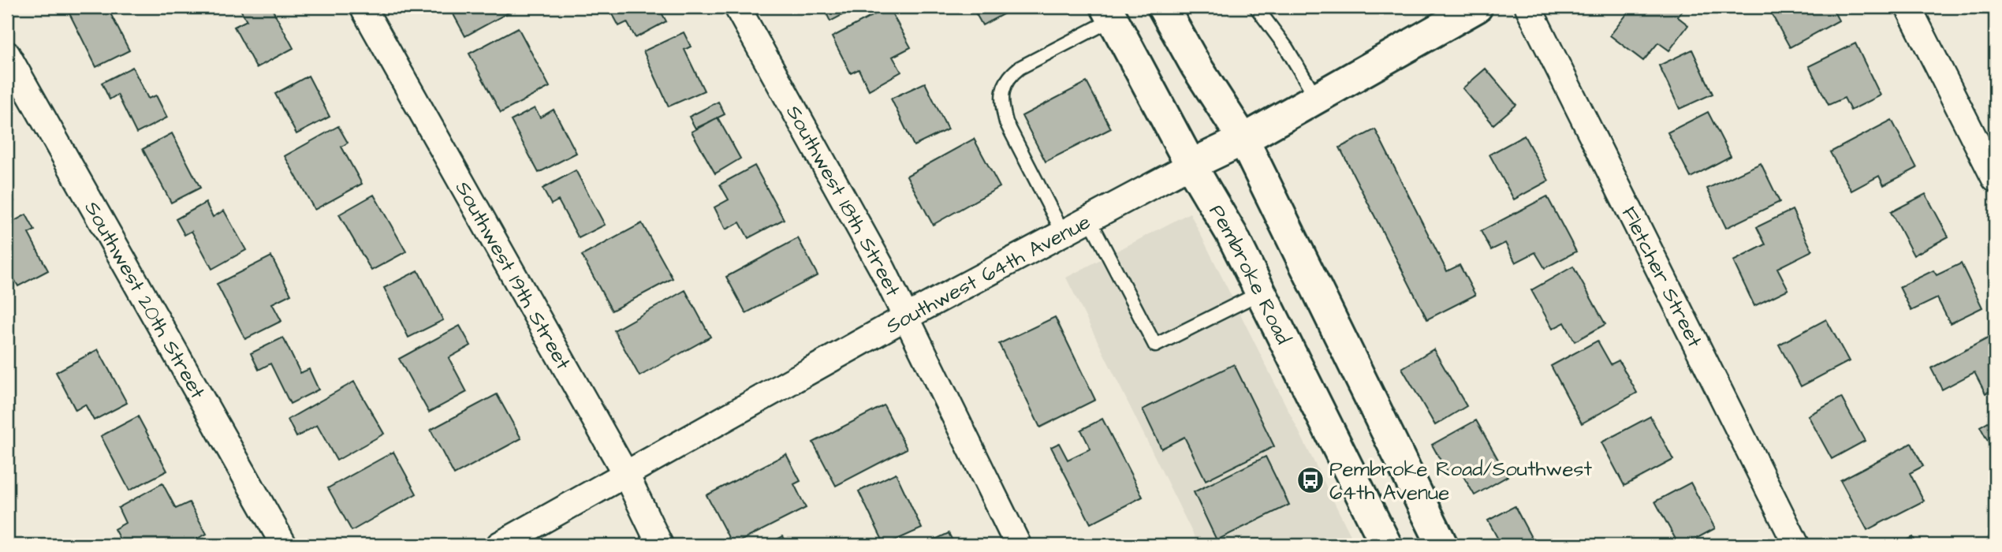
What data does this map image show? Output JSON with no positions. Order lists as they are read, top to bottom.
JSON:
{
  "streets": {
    "main road": ["Southwest 64th Avenue", "Pembroke Road"],
    "street": [
      "Southwest 18th Street",
      "Southwest 19th Street",
      "Fletcher Street",
      "Southwest 20th Street"
    ]
  },
  "crossings": [
    ["Southwest 18th Street", "Southwest 64th Avenue"],
    ["Southwest 64th Avenue", "Pembroke Road"],
    ["Southwest 64th Avenue", "Southwest 19th Street"]
  ],
  "places": {
    "bus stop": ["Pembroke Road/Southwest 64th Avenue"]
  }
}
